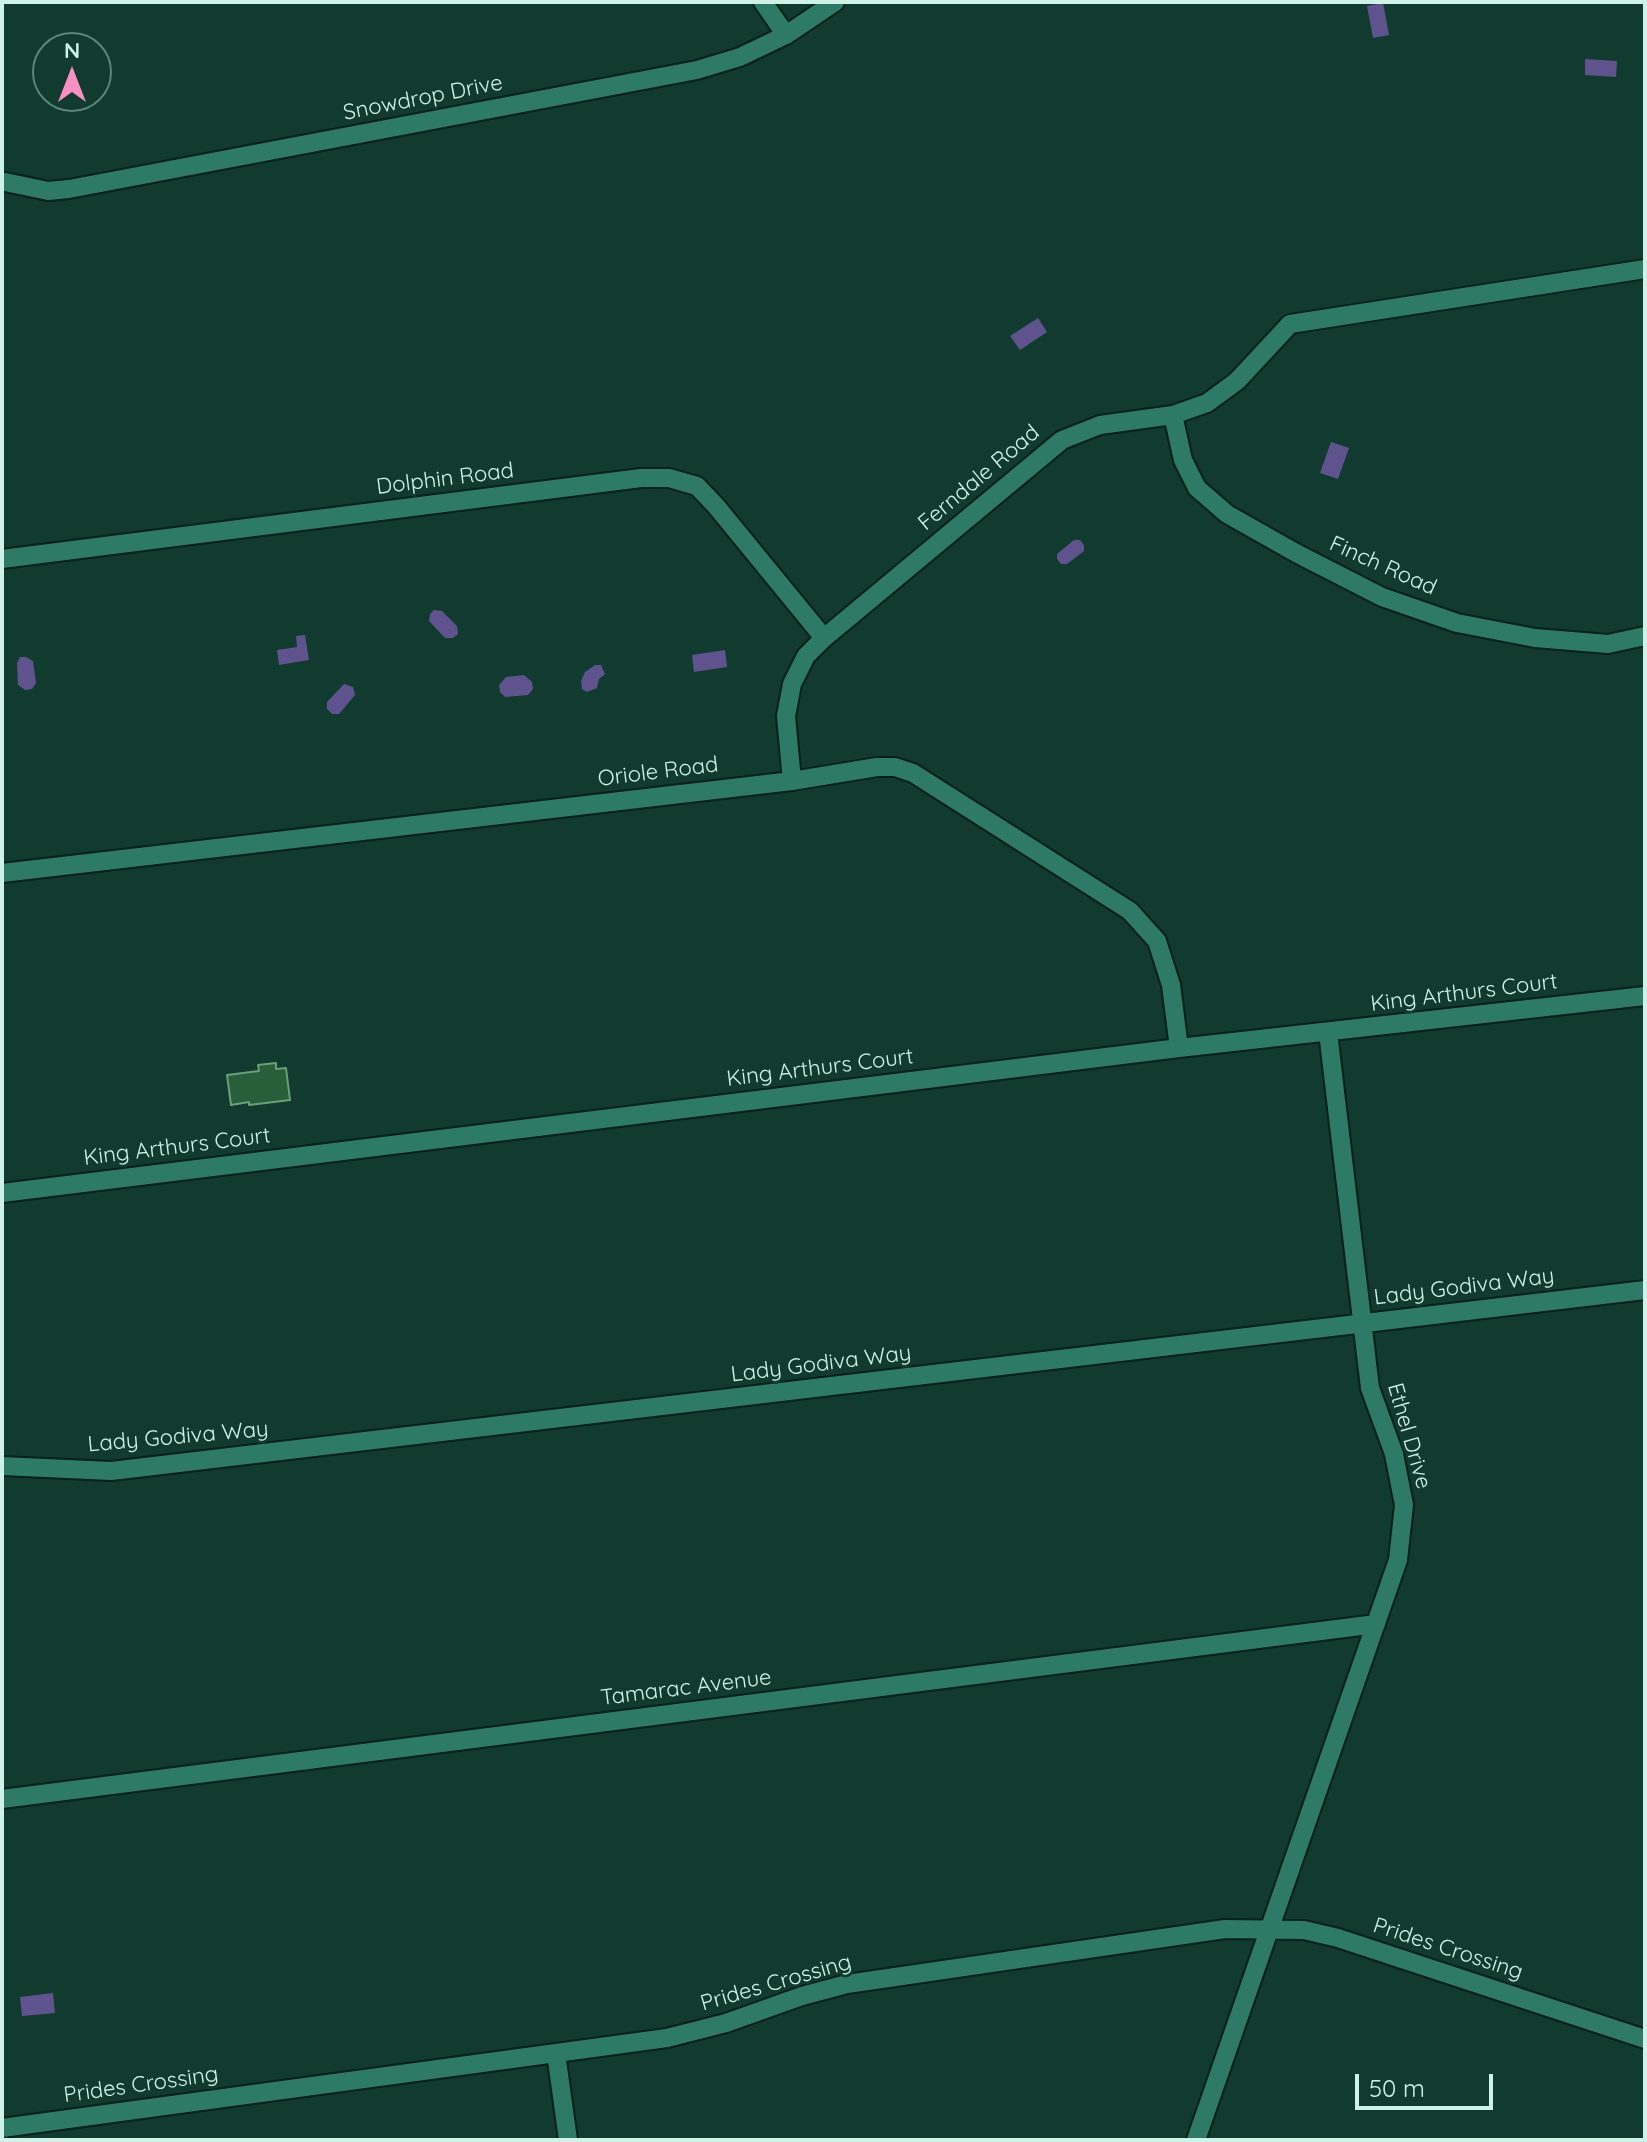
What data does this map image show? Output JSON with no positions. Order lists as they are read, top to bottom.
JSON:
{
  "streets": {
    "street": [
      "Snowdrop Drive",
      "Ferndale Road",
      "Dolphin Road",
      "Finch Road",
      "Oriole Road",
      "King Arthurs Court",
      "Lady Godiva Way",
      "Ethel Drive",
      "Tamarac Avenue",
      "Prides Crossing"
    ]
  },
  "crossings": [
    ["Ferndale Road", "Dolphin Road"],
    ["Ferndale Road", "Finch Road"],
    ["Ferndale Road", "Oriole Road"],
    ["Oriole Road", "King Arthurs Court"],
    ["King Arthurs Court", "Ethel Drive"],
    ["Lady Godiva Way", "Ethel Drive"],
    ["Ethel Drive", "Tamarac Avenue"],
    ["Ethel Drive", "Prides Crossing"]
  ],
  "scale_bar": "50 m",
  "north": "top"
}
